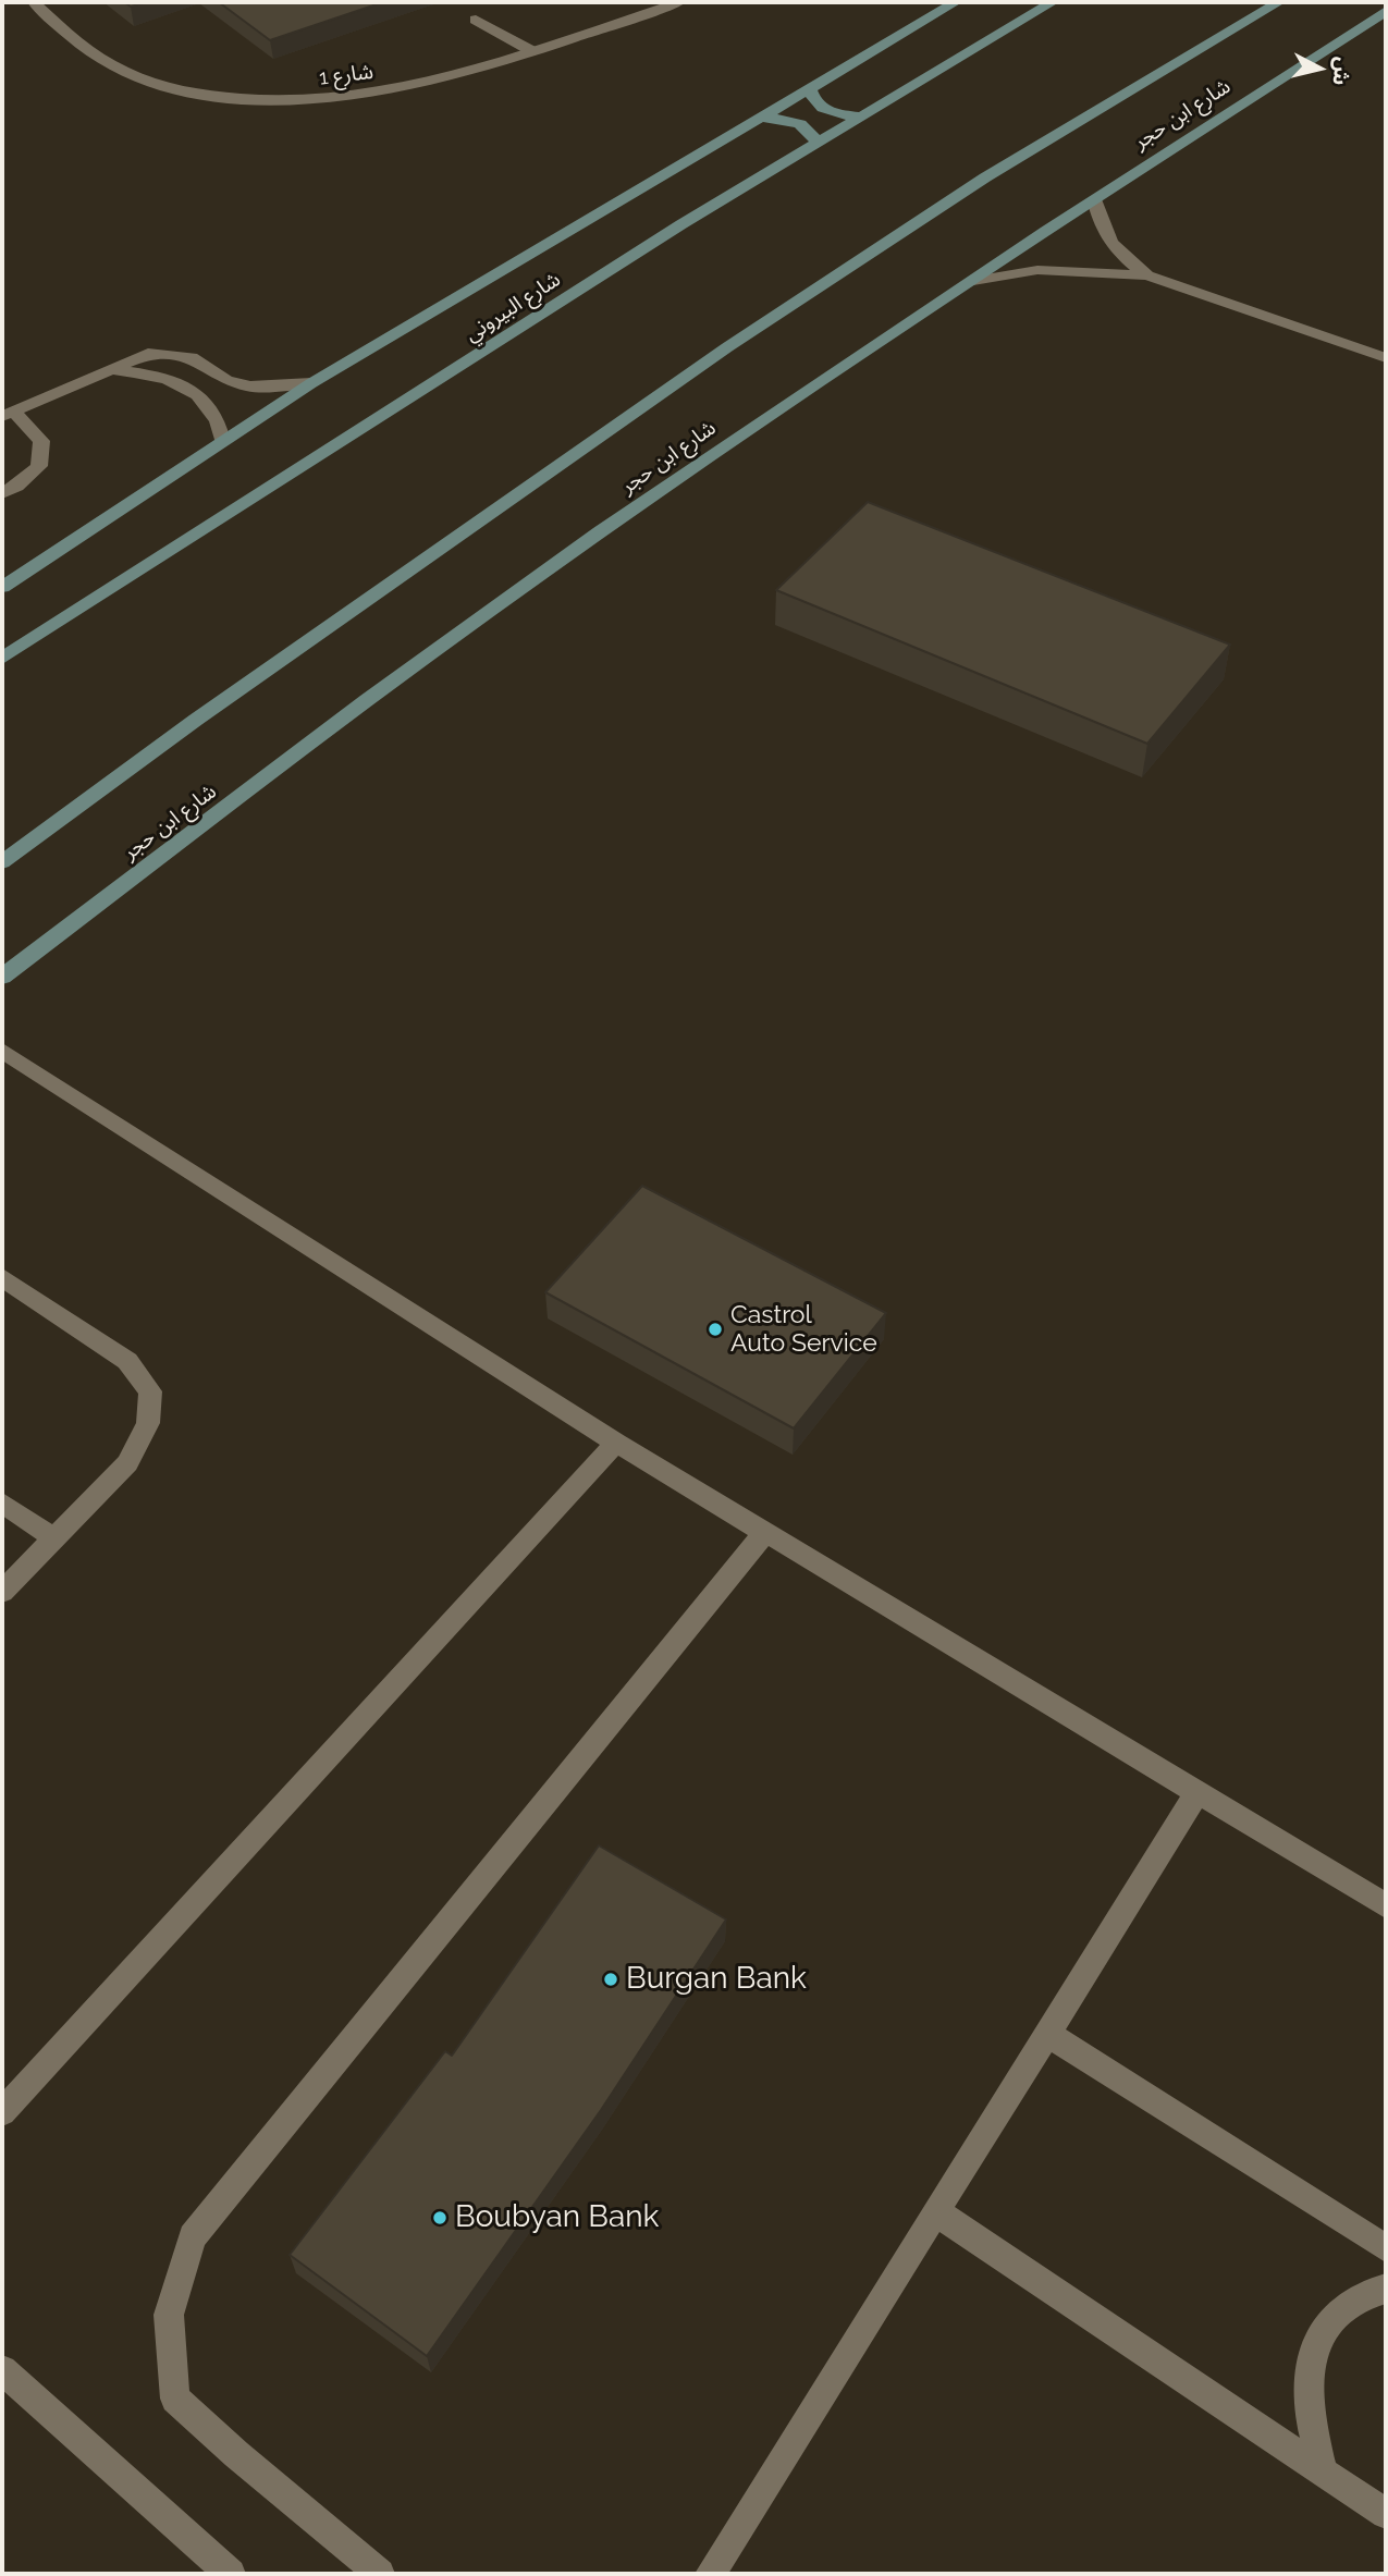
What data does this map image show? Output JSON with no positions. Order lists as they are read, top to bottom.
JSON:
{
  "streets": {
    "main road": ["شارع ابن حجر", "شارع البيروني"],
    "street": ["شارع 1"]
  },
  "places": ["Castrol Auto Service", "Burgan Bank", "Boubyan Bank"],
  "north": "right"
}
